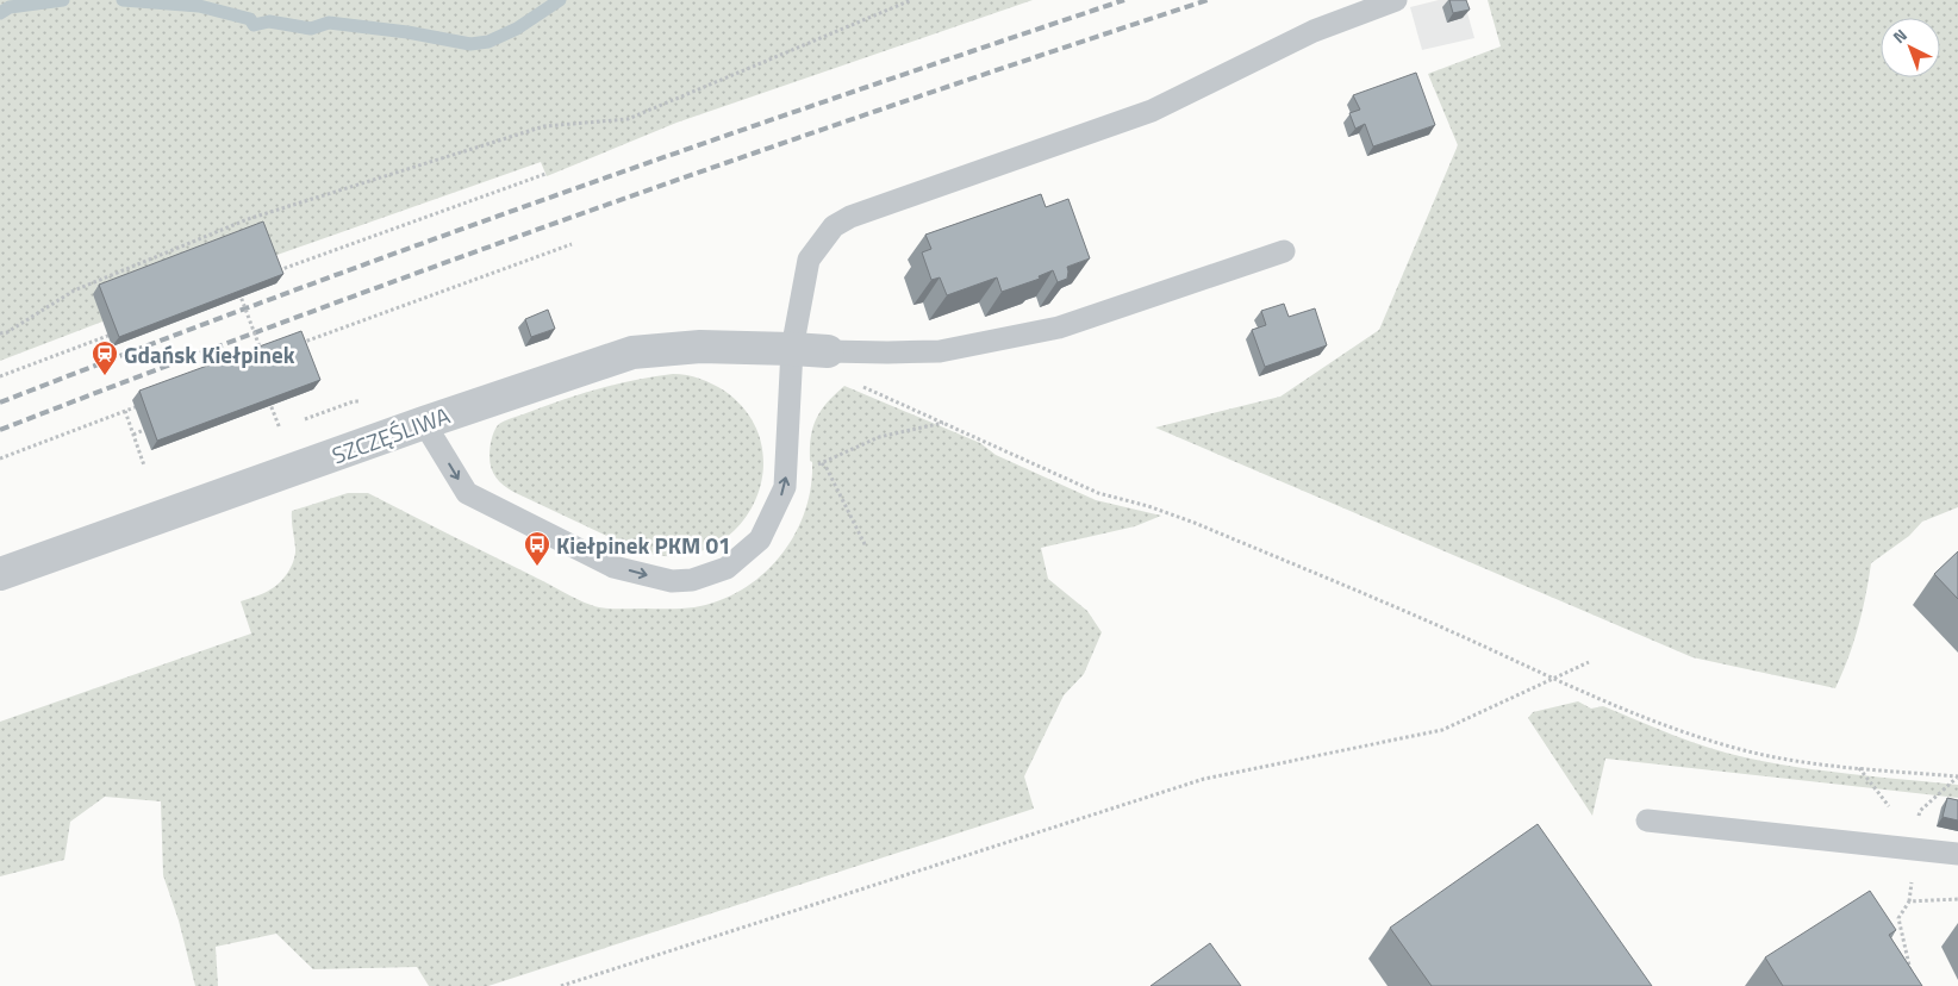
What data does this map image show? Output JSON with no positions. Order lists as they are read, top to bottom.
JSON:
{
  "streets": {
    "street": ["SZCZĘŚLIWA"]
  },
  "places": {
    "station": ["Gdańsk Kiełpinek"],
    "bus stop": ["Kiełpinek PKM 01"]
  },
  "north": "top left"
}
